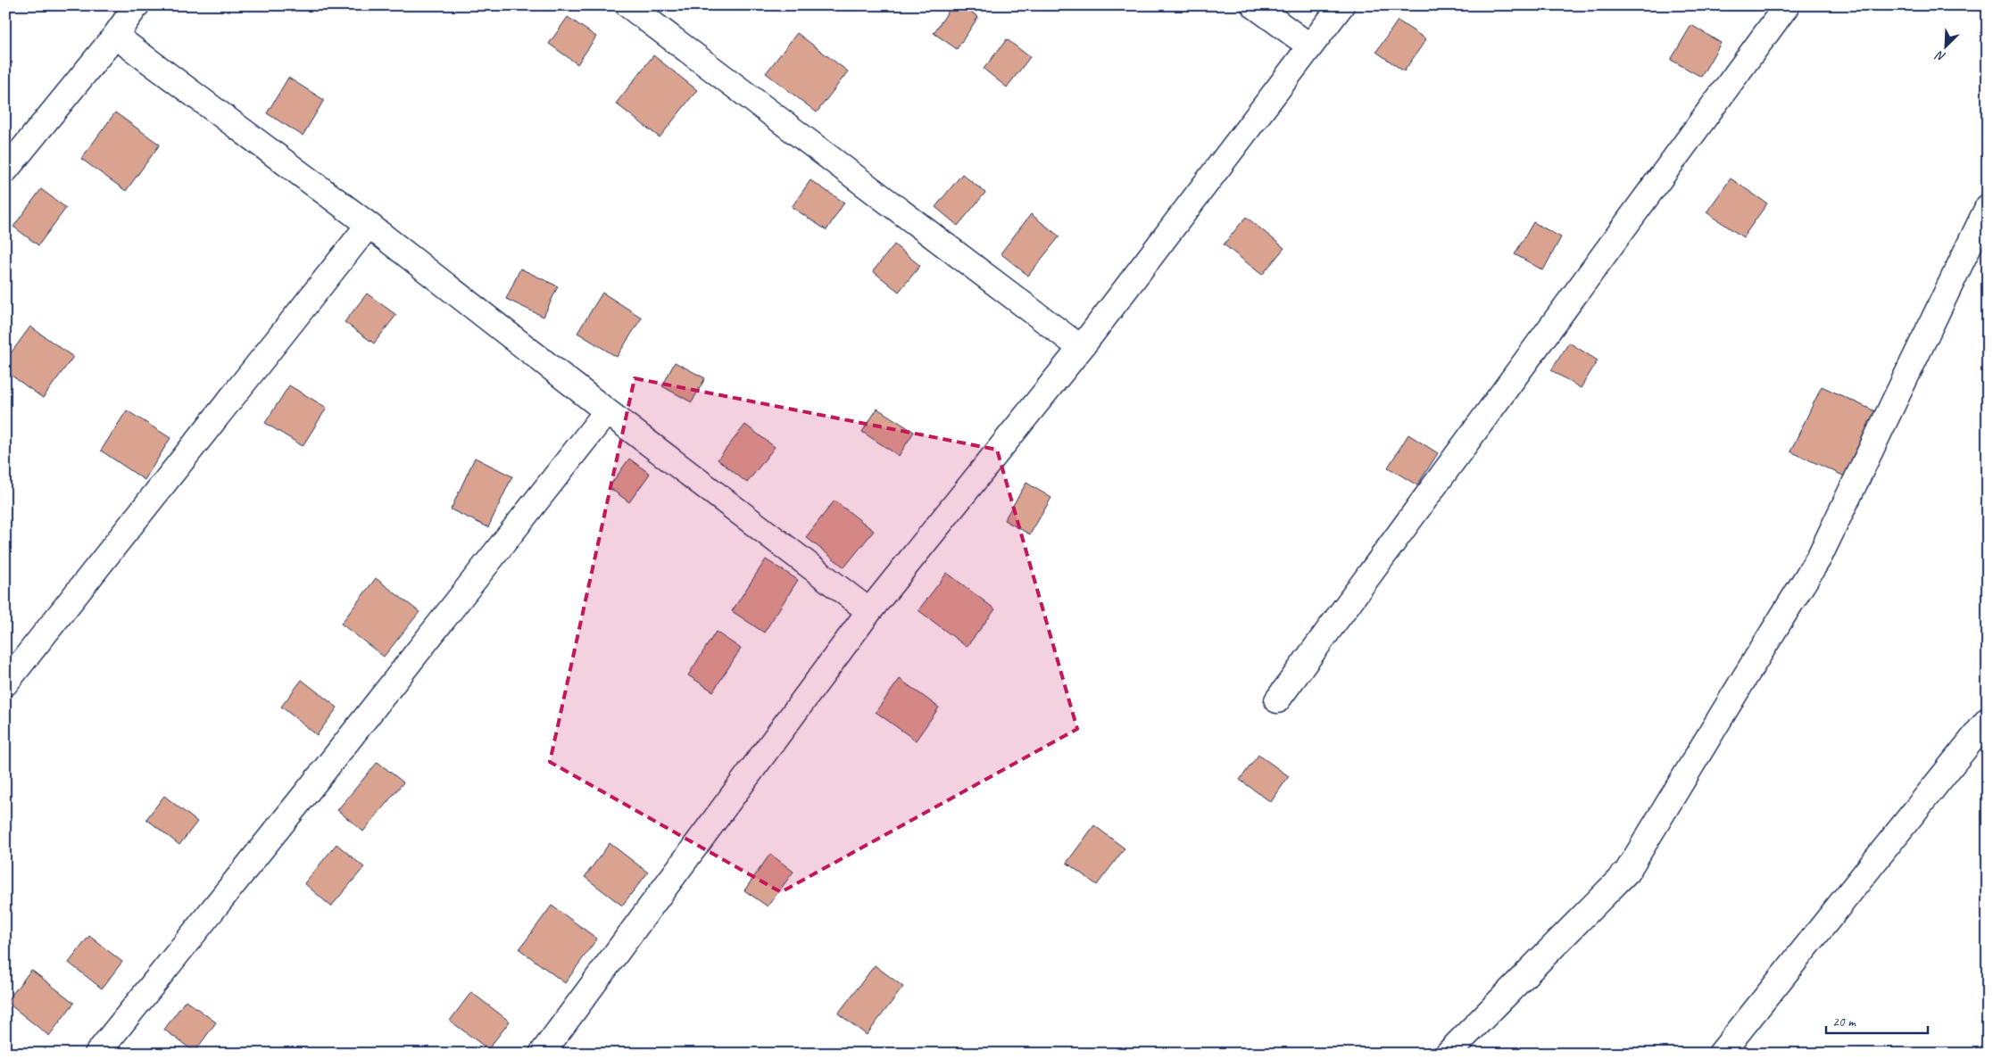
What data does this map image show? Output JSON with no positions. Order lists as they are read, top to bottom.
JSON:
{
  "scale_bar": "20 m",
  "north": "bottom left"
}
